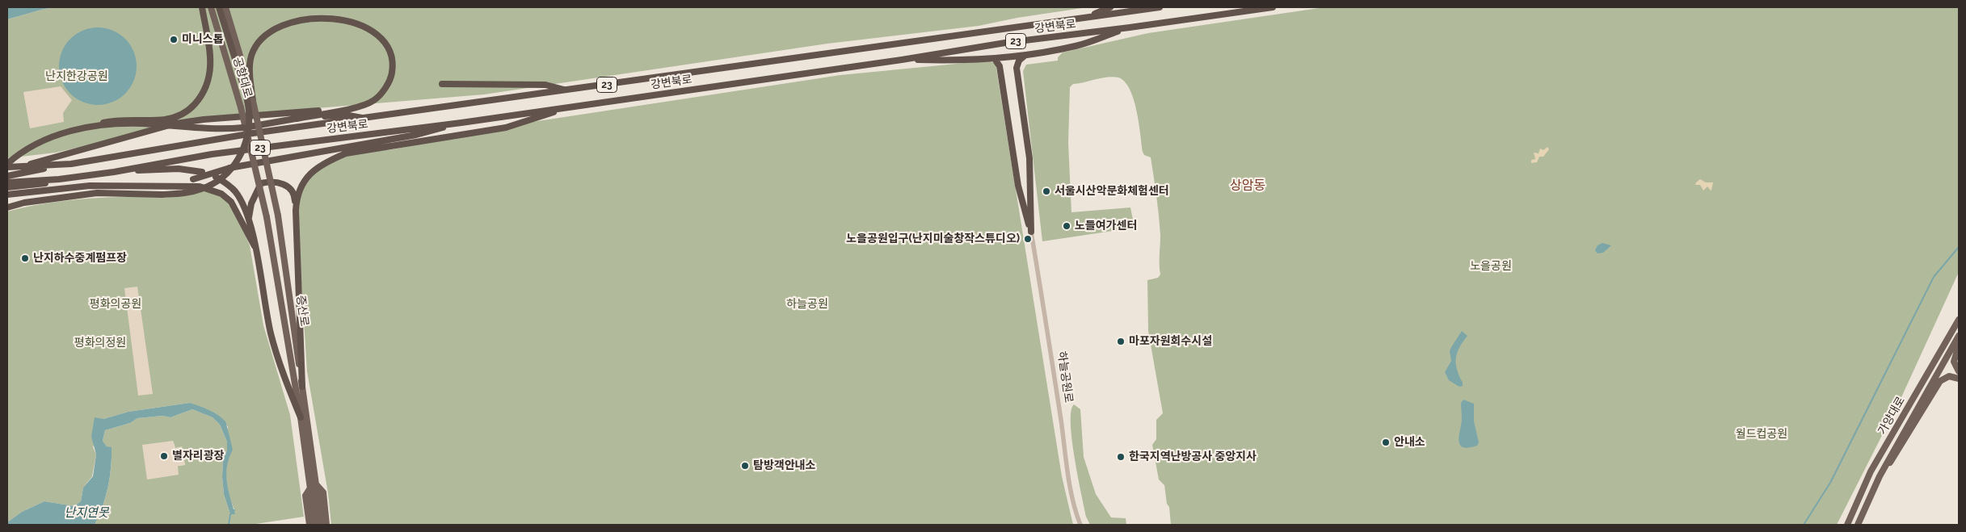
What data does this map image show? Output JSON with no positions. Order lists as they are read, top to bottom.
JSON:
{
  "streets": {
    "highway": ["강변북로", "23"],
    "main road": ["공항대로", "증산로", "가양대로"],
    "street": ["하늘공원로"]
  },
  "crossings": [
    ["공항대로", "증산로"]
  ],
  "districts": ["상암동"],
  "water": ["난지연못"],
  "parks": [
    "난지한강공원",
    "노을공원",
    "평화의공원",
    "하늘공원",
    "평화의정원",
    "월드컵공원"
  ],
  "places": [
    "미니스톱",
    "서울시산악문화체험센터",
    "노들여가센터",
    "노을공원입구(난지미술창작스튜디오)",
    "난지하수중계펌프장",
    "마포자원회수시설",
    "안내소",
    "별자리광장",
    "한국지역난방공사 중앙지사",
    "탐방객안내소"
  ]
}
